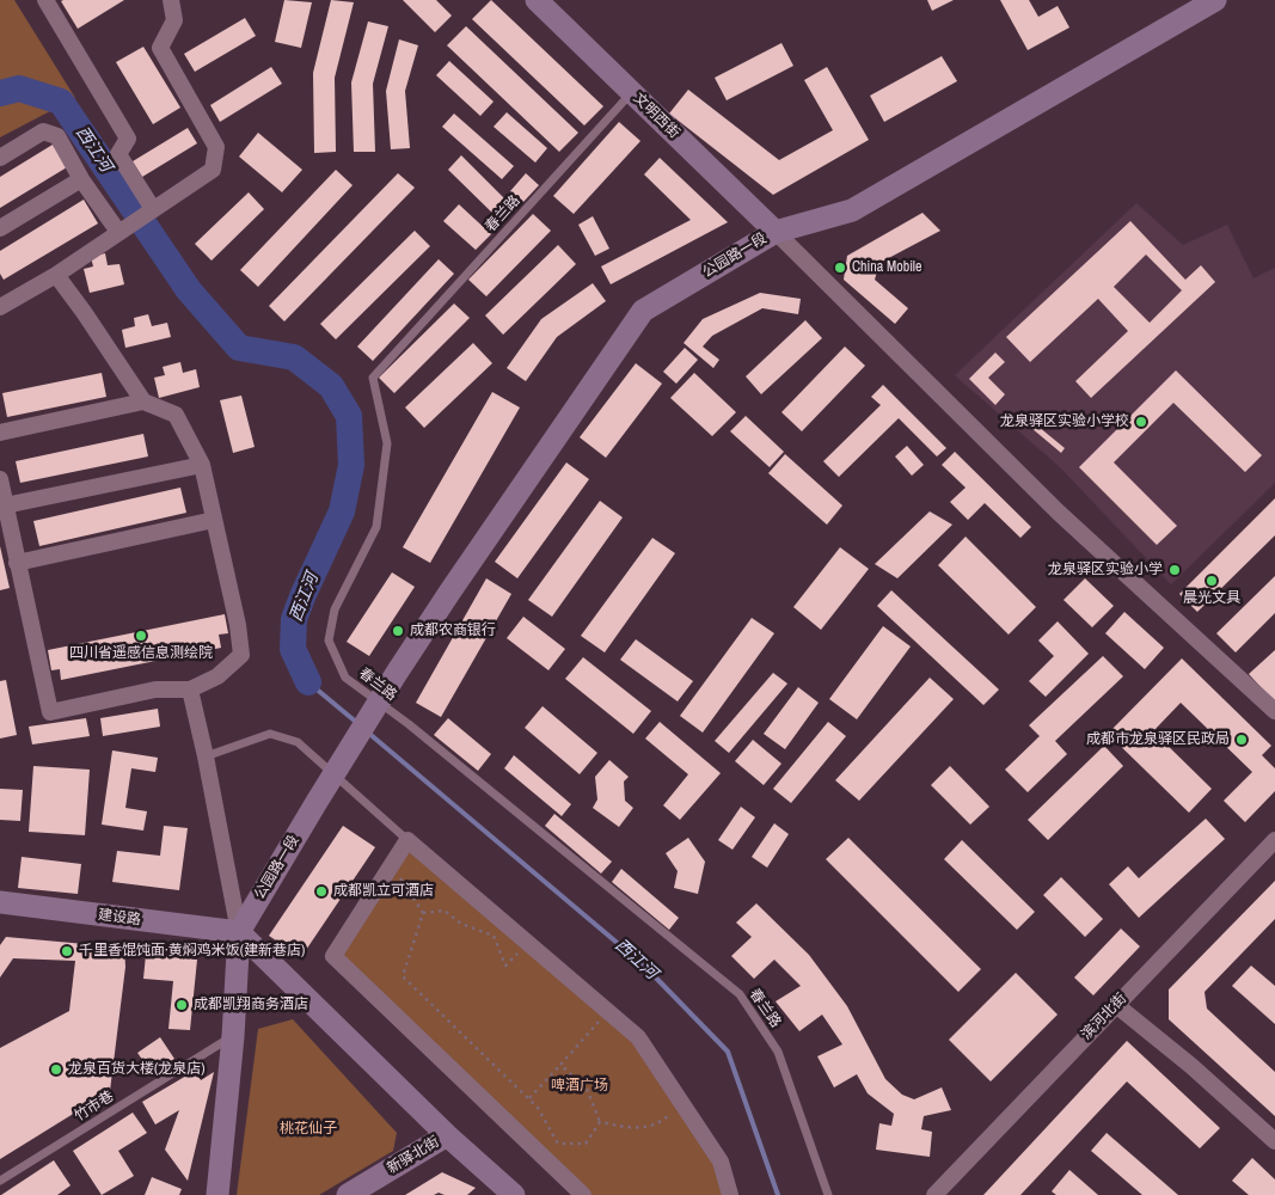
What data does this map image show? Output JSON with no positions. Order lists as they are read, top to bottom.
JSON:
{
  "streets": {
    "street": [
      "文明西街",
      "公园路一段",
      "建设路",
      "滨河北街",
      "新驿北街"
    ],
    "lane": ["春兰路", "竹市巷"]
  },
  "crossings": [
    ["文明西街", "春兰路"],
    ["文明西街", "公园路一段"],
    ["公园路一段", "建设路"]
  ],
  "water": ["西江河"],
  "parks": ["啤酒广场", "桃花仙子"],
  "places": [
    "China Mobile",
    "龙泉驿区实验小学校",
    "龙泉驿区实验小学",
    "晨光文具",
    "成都农商银行",
    "四川省遥感信息测绘院",
    "成都市龙泉驿区民政局",
    "成都凯立可酒店",
    "千里香馄饨面·黄焖鸡米饭(建新巷店)",
    "成都凯翔商务酒店",
    "龙泉百货大楼(龙泉店)"
  ]
}
